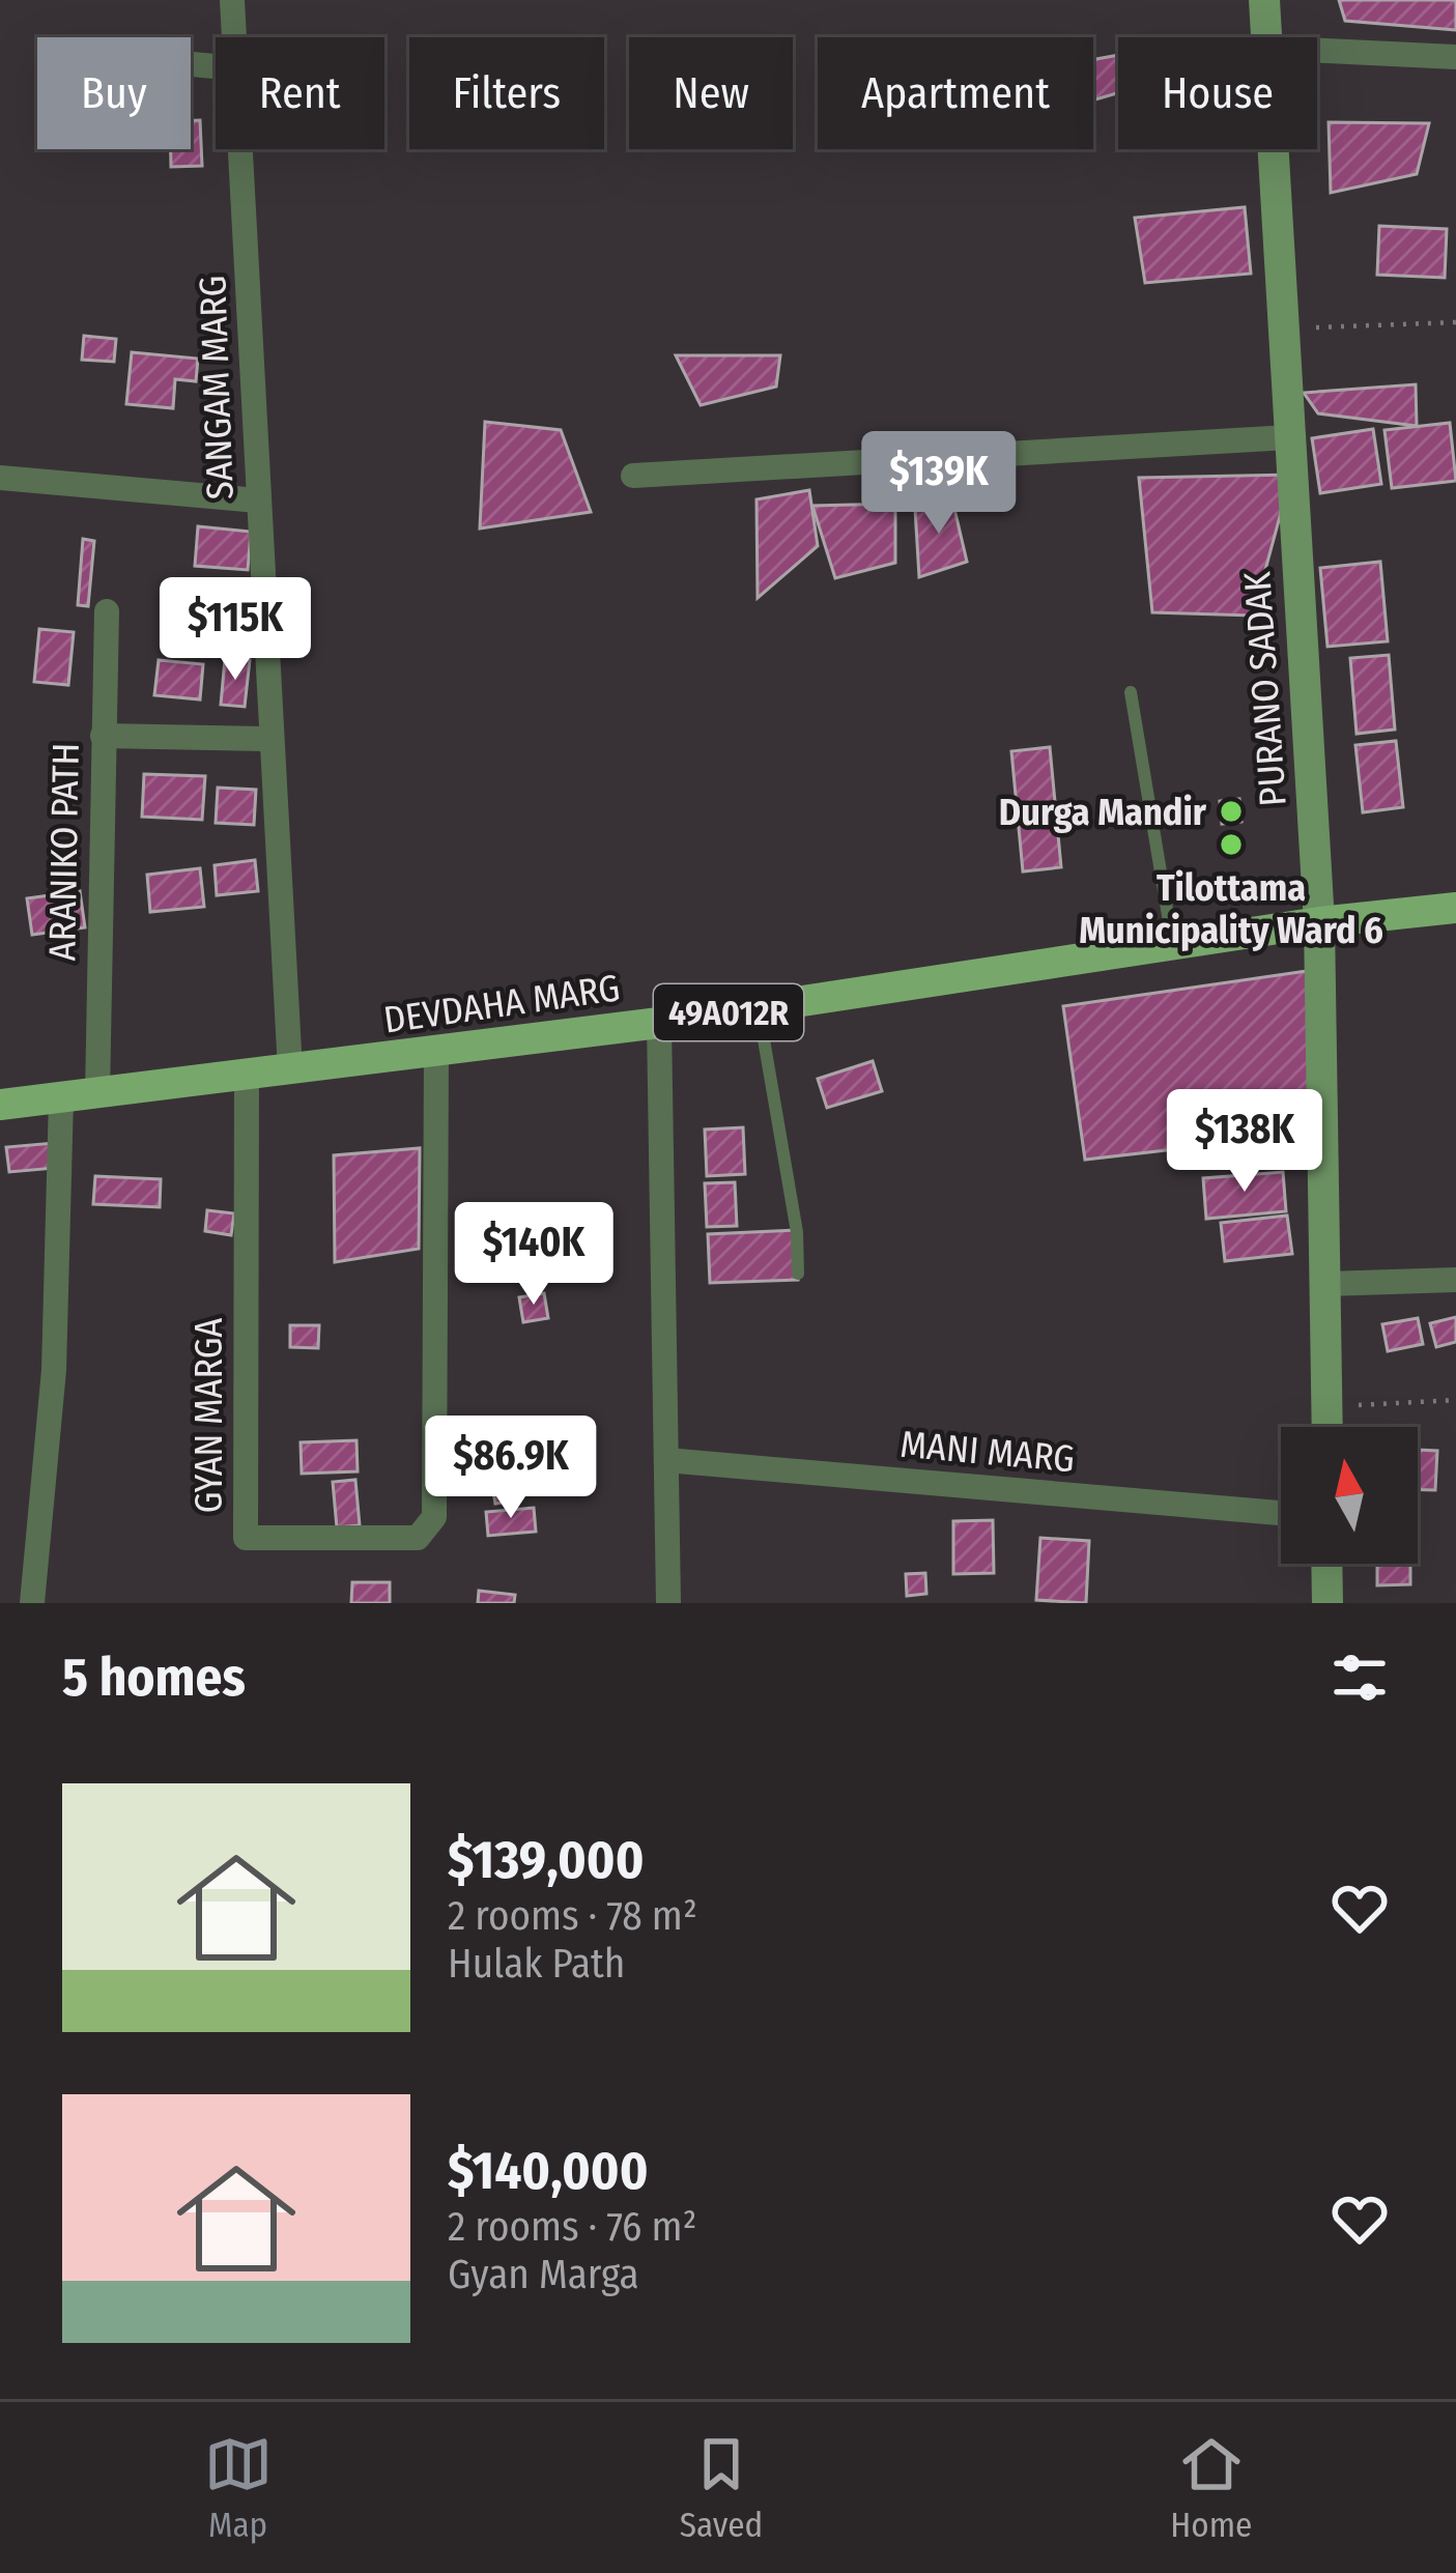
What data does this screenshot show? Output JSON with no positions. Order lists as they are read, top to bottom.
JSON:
{
  "streets": {
    "main road": ["PURANO SADAK", "DEVDAHA MARG", "49A012R"],
    "street": [
      "SANGAM MARG",
      "ARANIKO PATH",
      "GYAN MARGA",
      "MANI MARG"
    ]
  },
  "crossings": [
    ["SANGAM MARG", "DEVDAHA MARG"],
    ["PURANO SADAK", "DEVDAHA MARG"],
    ["ARANIKO PATH", "DEVDAHA MARG"],
    ["DEVDAHA MARG", "GYAN MARGA"]
  ],
  "places": ["Durga Mandir", "Tilottama Municipality Ward 6"],
  "north": "top",
  "page": {
    "chip": [
      "Buy",
      "Rent",
      "Filters",
      "New",
      "Apartment",
      "House"
    ],
    "price": [
      "$139K",
      "$115K",
      "$138K",
      "$140K",
      "$86.9K"
    ],
    "heading": "5 homes",
    "list": [
      {
        "name": "$139,000",
        "note": "2 rooms · 78 m² · Hulak Path"
      },
      {
        "name": "$140,000",
        "note": "2 rooms · 76 m² · Gyan Marga"
      }
    ],
    "tabs": ["Map", "Saved", "Home"]
  }
}
